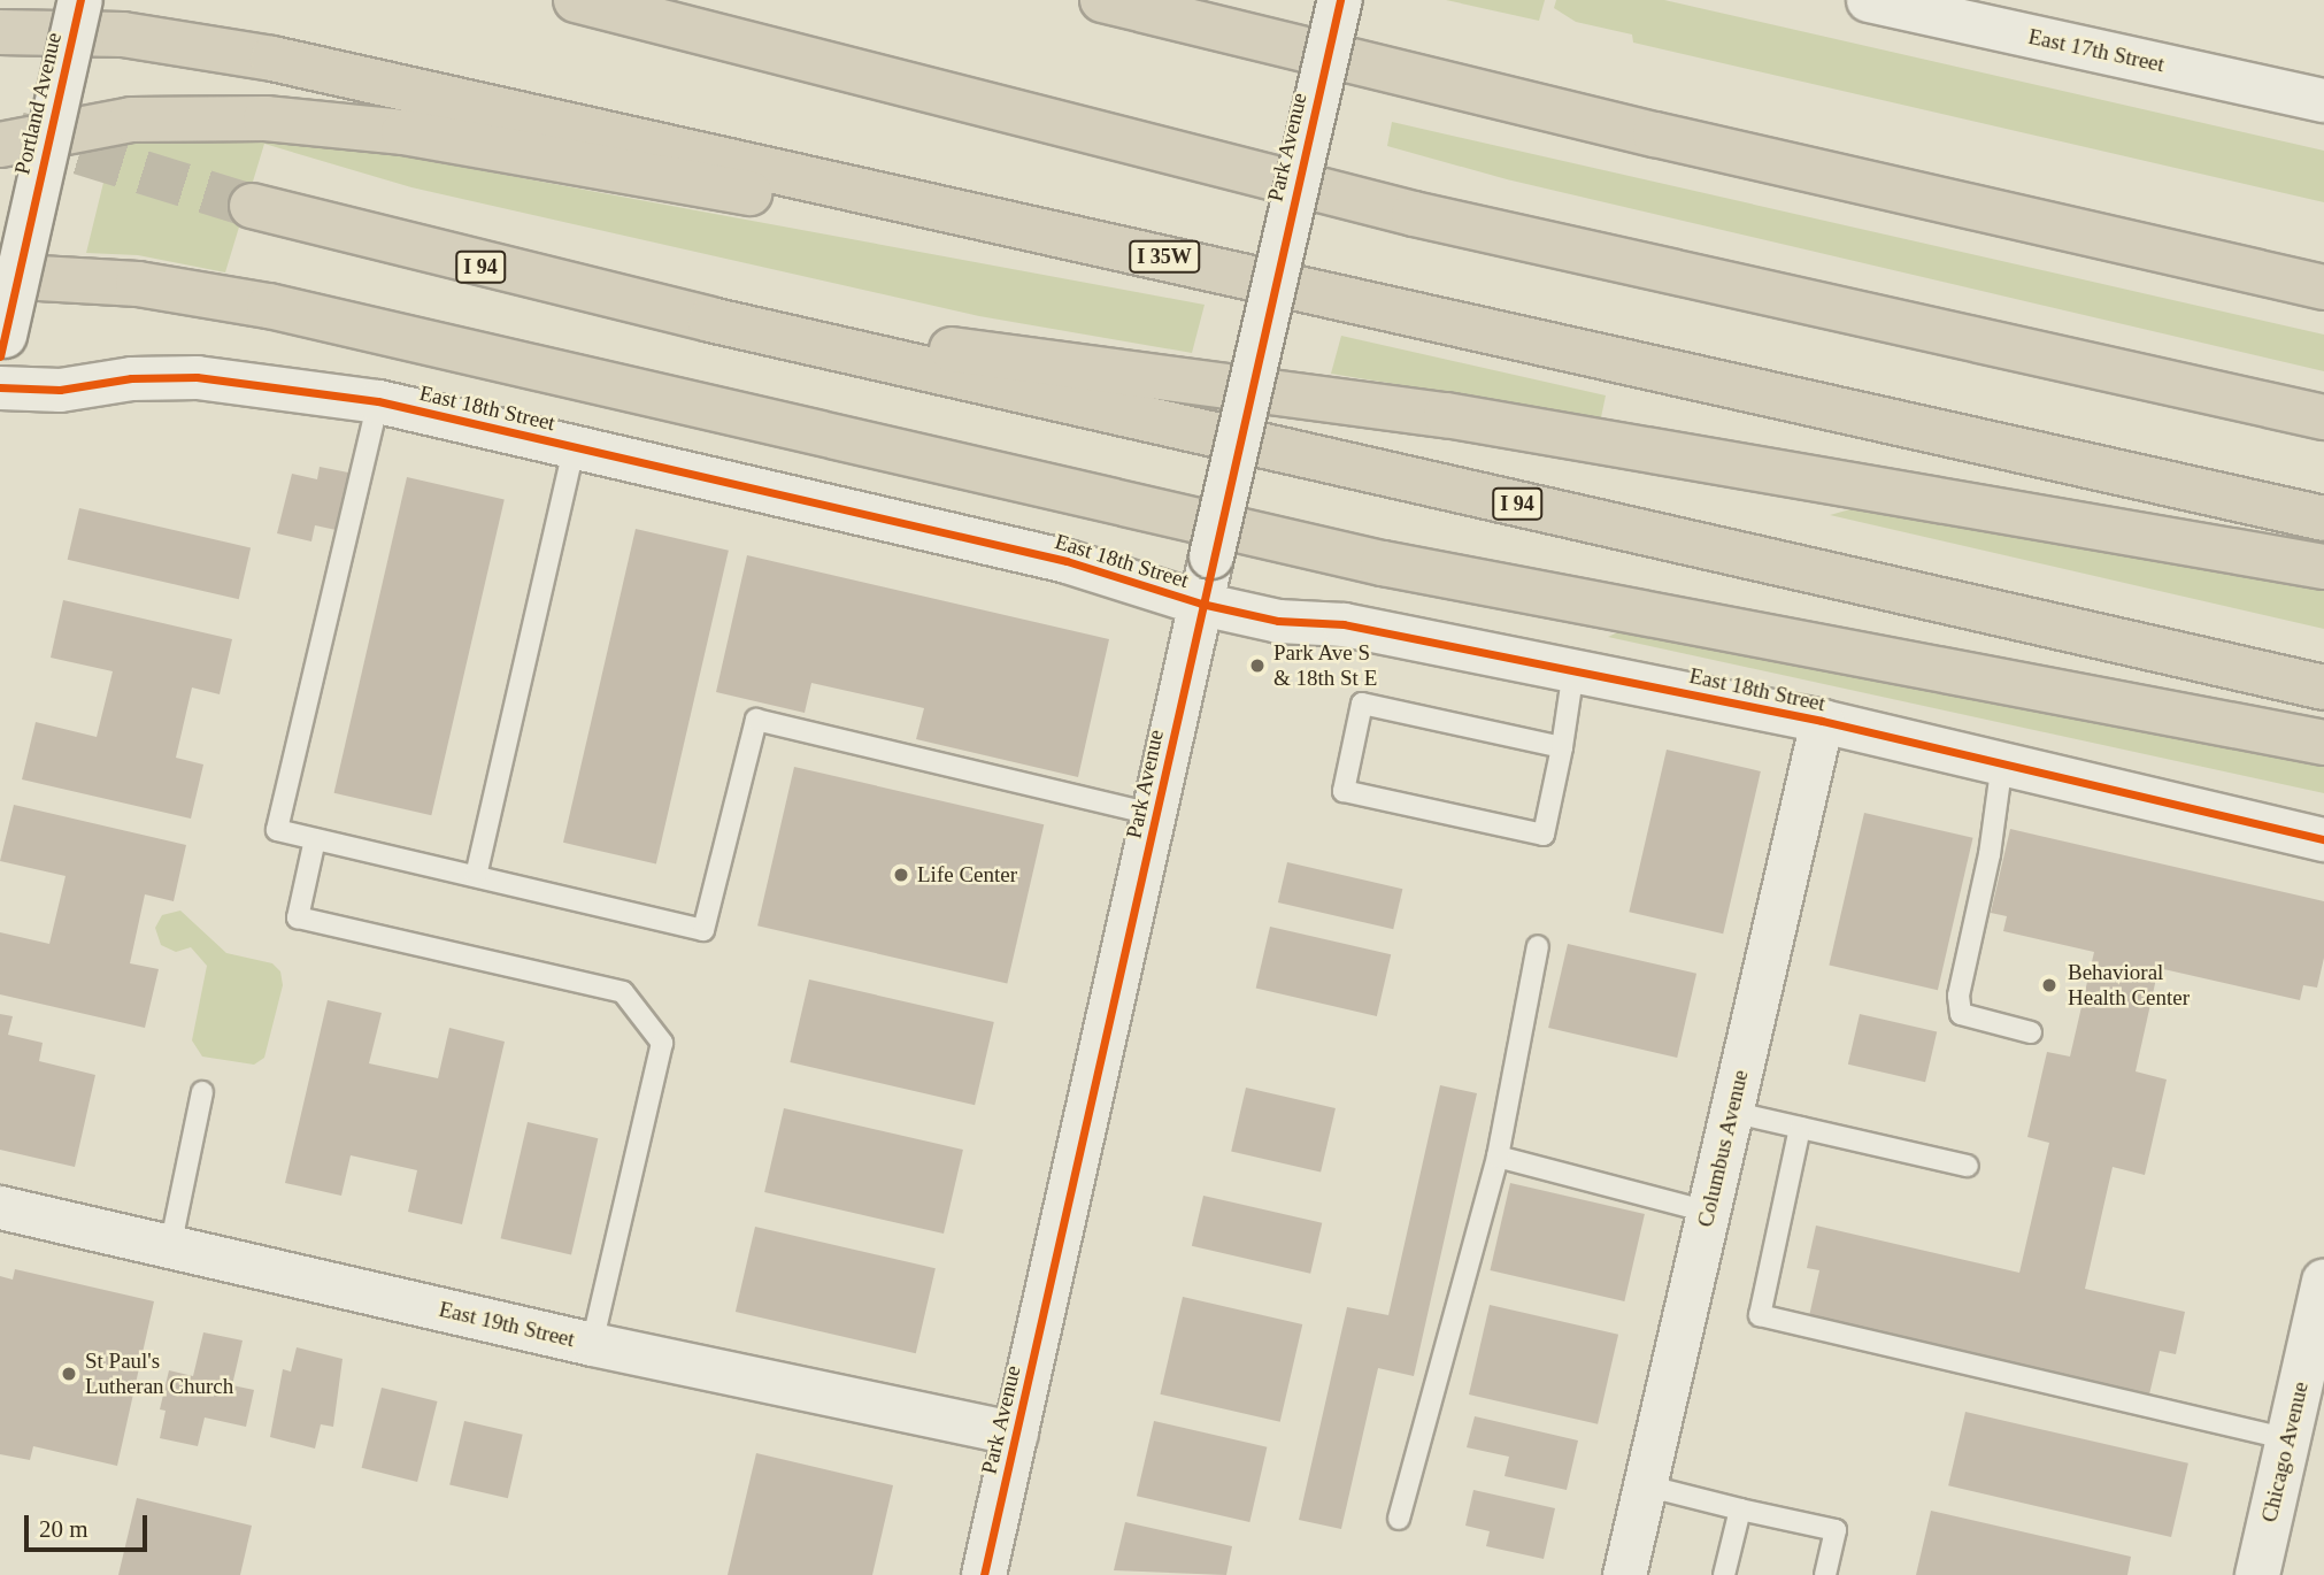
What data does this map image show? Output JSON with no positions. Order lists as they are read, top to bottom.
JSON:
{
  "streets": {
    "highway": ["I 35W", "I 94"],
    "street": [
      "East 17th Street",
      "Portland Avenue",
      "Park Avenue",
      "East 18th Street",
      "Columbus Avenue",
      "East 19th Street",
      "Chicago Avenue"
    ]
  },
  "crossings": [
    ["Park Avenue", "East 18th Street"],
    ["Park Avenue", "East 19th Street"],
    ["East 18th Street", "Columbus Avenue"]
  ],
  "places": [
    "Park Ave S & 18th St E",
    "Life Center",
    "Behavioral Health Center",
    "St Paul's Lutheran Church"
  ],
  "scale_bar": "20 m"
}
